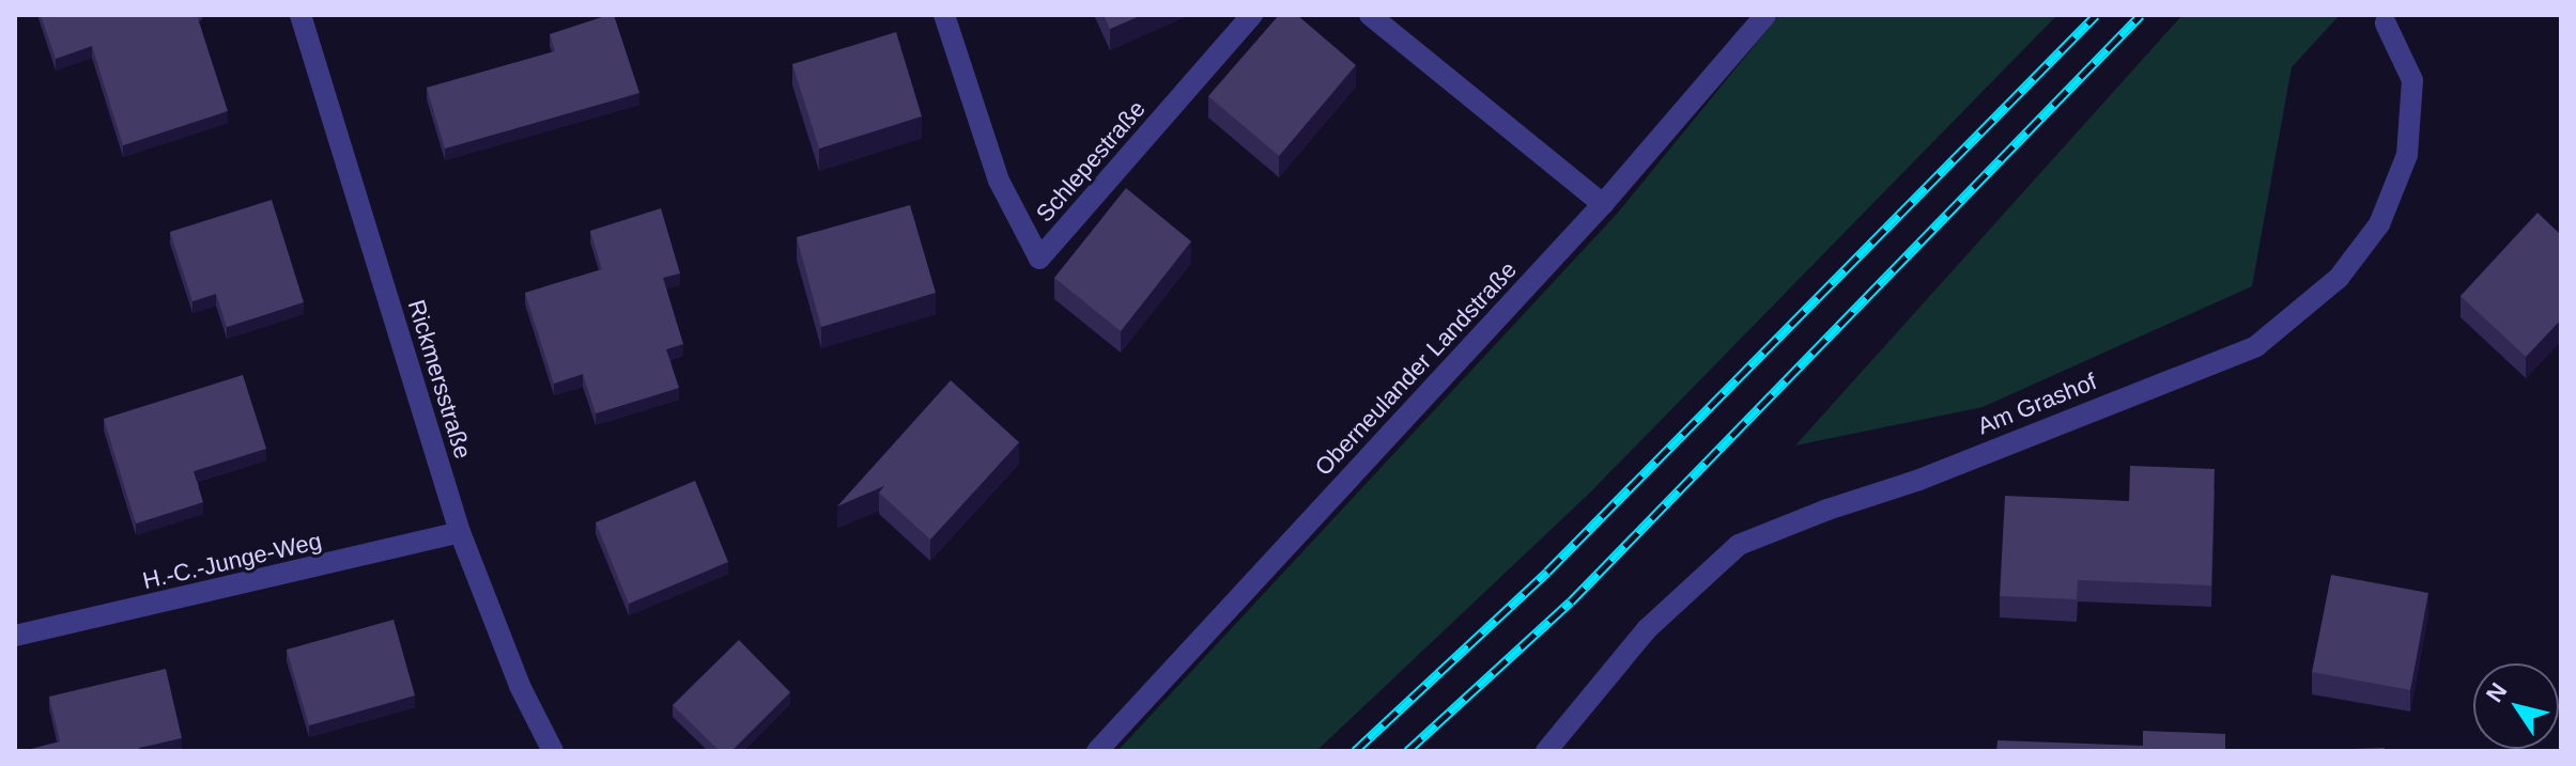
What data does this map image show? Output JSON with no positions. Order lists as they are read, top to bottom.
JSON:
{
  "streets": {
    "street": [
      "Schlepestraße",
      "Oberneulander Landstraße",
      "Rickmersstraße",
      "Am Grashof",
      "H.-C.-Junge-Weg"
    ]
  },
  "crossings": [
    ["Rickmersstraße", "H.-C.-Junge-Weg"]
  ],
  "north": "top left"
}
